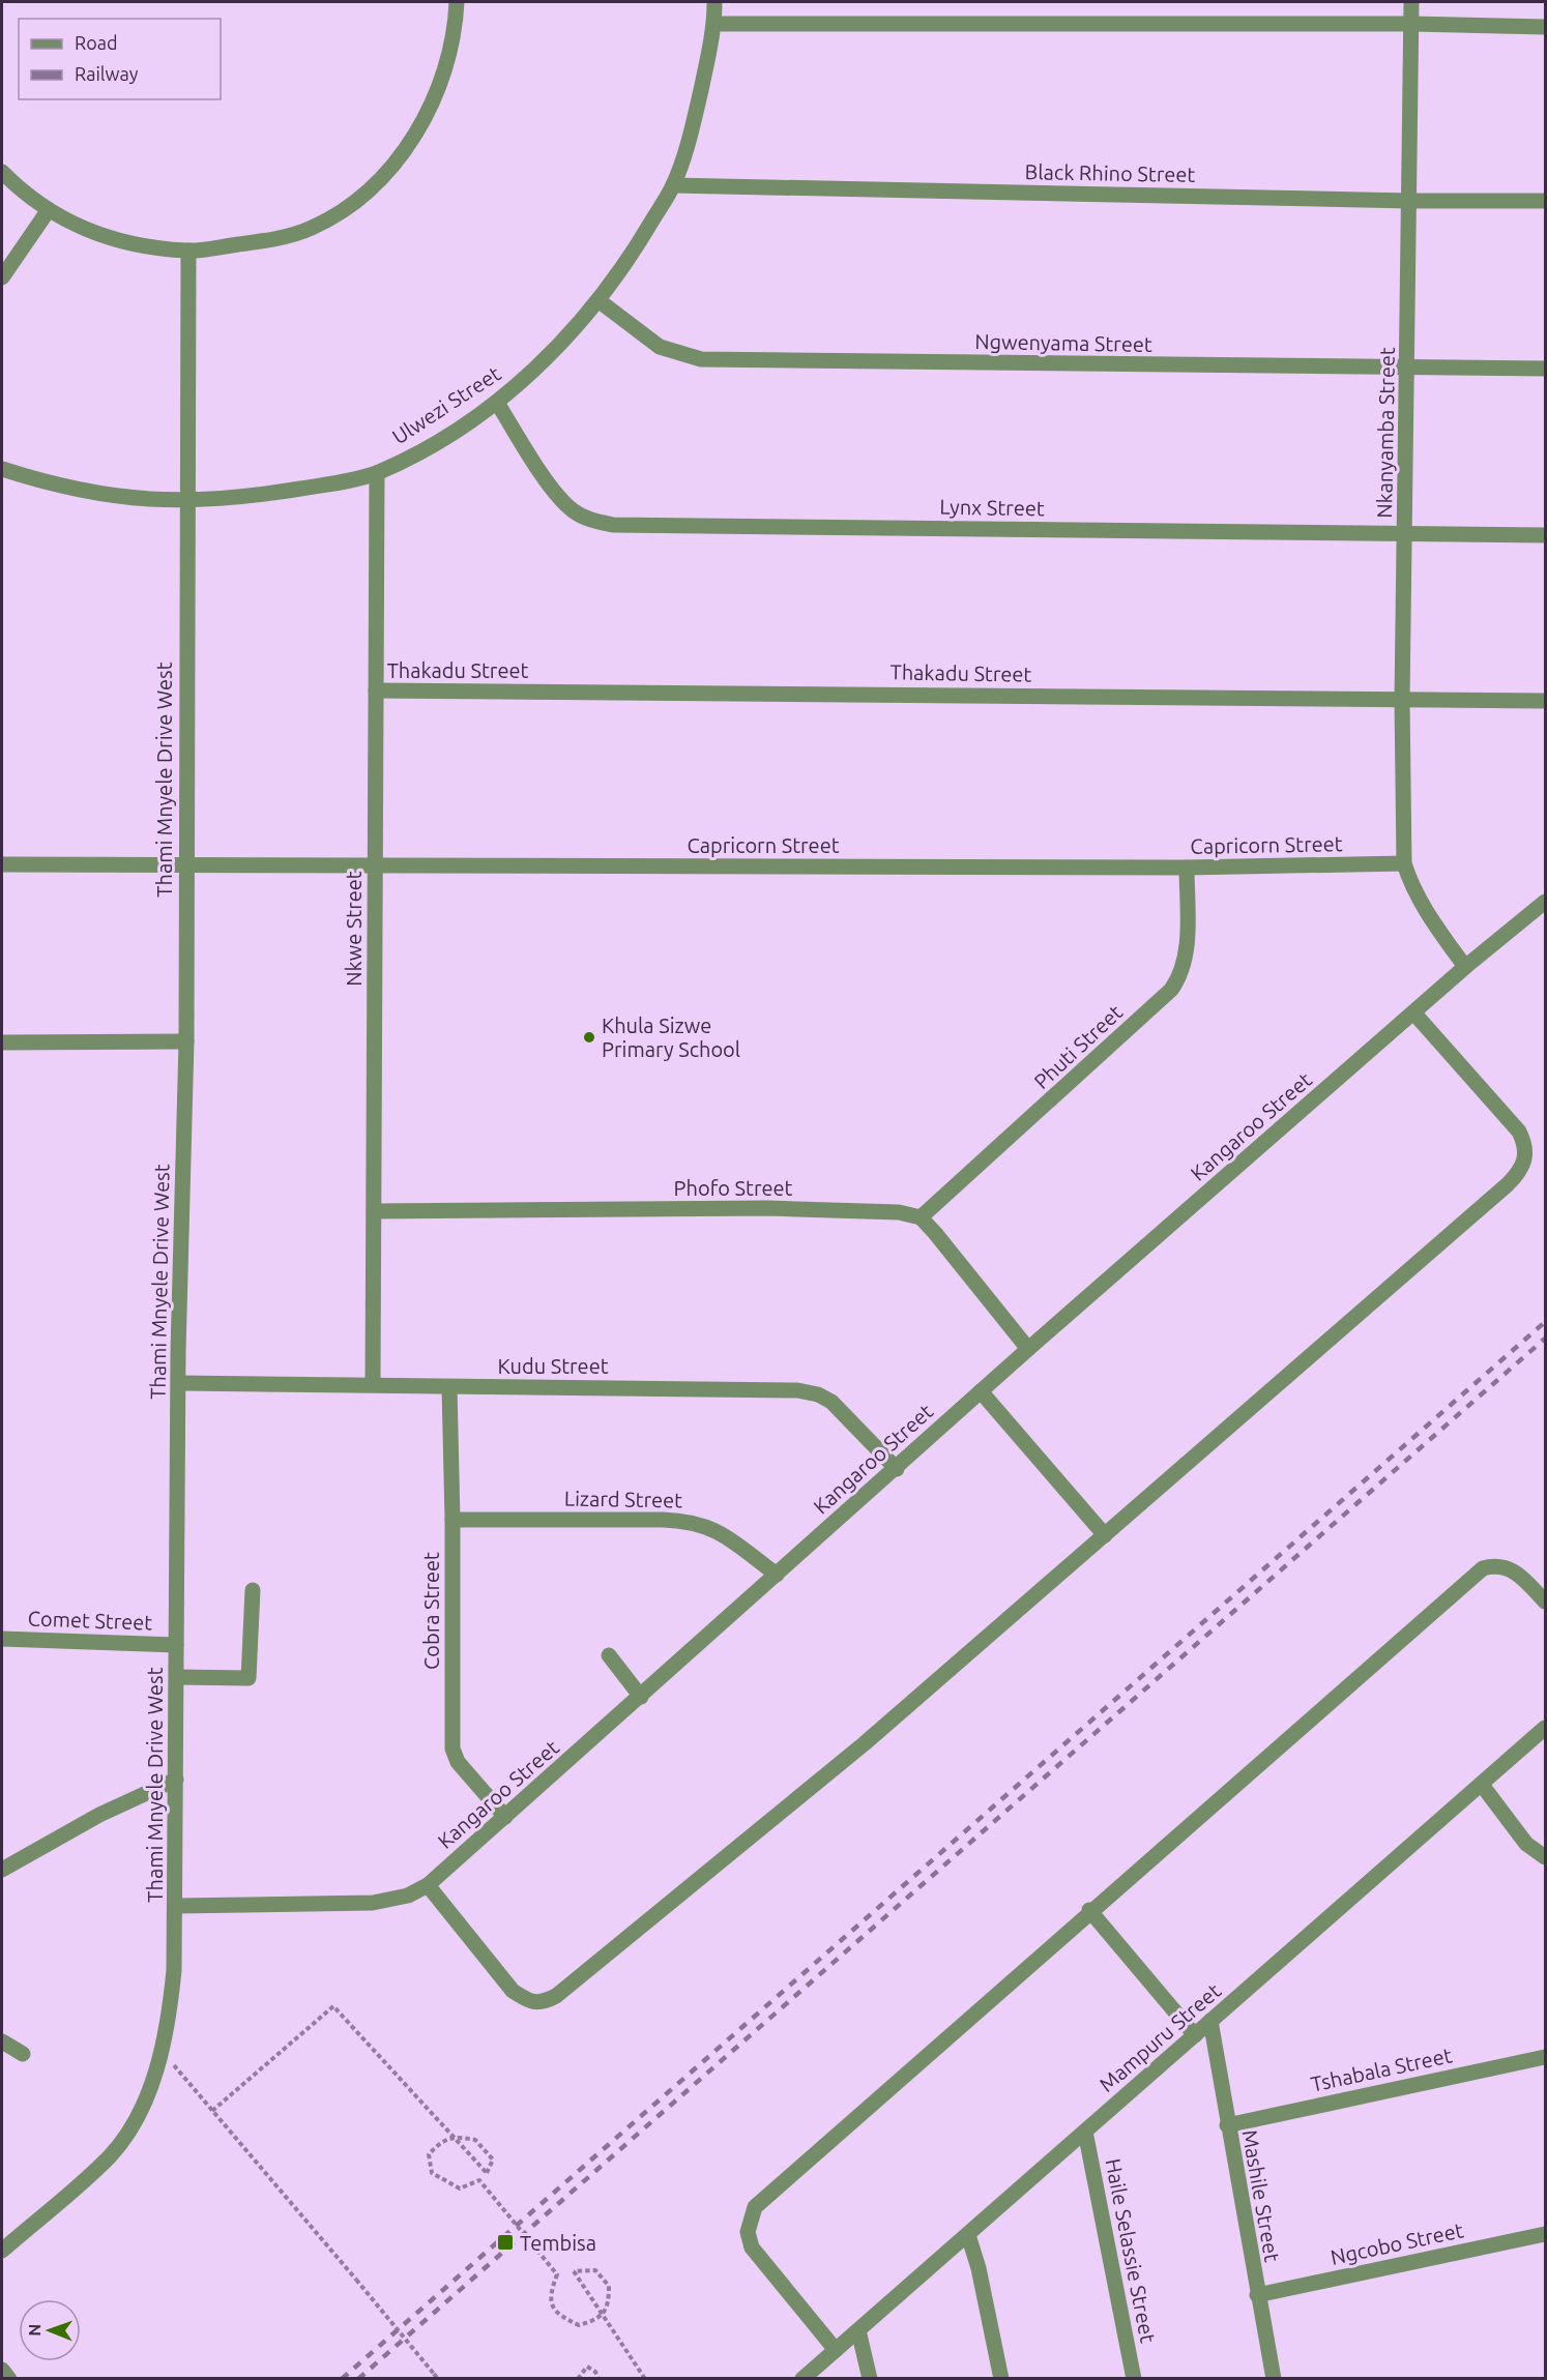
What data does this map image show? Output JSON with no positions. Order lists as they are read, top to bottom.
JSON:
{
  "streets": {
    "street": [
      "Black Rhino Street",
      "Ngwenyama Street",
      "Ulwezi Street",
      "Nkanyamba Street",
      "Lynx Street",
      "Thakadu Street",
      "Thami Mnyele Drive West",
      "Capricorn Street",
      "Nkwe Street",
      "Phuti Street",
      "Kangaroo Street",
      "Phofo Street",
      "Kudu Street",
      "Lizard Street",
      "Cobra Street",
      "Comet Street",
      "Mampuru Street",
      "Tshabala Street",
      "Mashile Street",
      "Ngcobo Street",
      "Haile Selassie Street"
    ]
  },
  "crossings": [
    ["Black Rhino Street", "Ulwezi Street"],
    ["Black Rhino Street", "Nkanyamba Street"],
    ["Ngwenyama Street", "Ulwezi Street"],
    ["Ngwenyama Street", "Nkanyamba Street"],
    ["Ulwezi Street", "Lynx Street"],
    ["Ulwezi Street", "Thami Mnyele Drive West"],
    ["Ulwezi Street", "Nkwe Street"],
    ["Nkanyamba Street", "Lynx Street"],
    ["Nkanyamba Street", "Thakadu Street"],
    ["Nkanyamba Street", "Capricorn Street"],
    ["Thakadu Street", "Nkwe Street"],
    ["Thami Mnyele Drive West", "Capricorn Street"],
    ["Thami Mnyele Drive West", "Kangaroo Street"],
    ["Thami Mnyele Drive West", "Kudu Street"],
    ["Thami Mnyele Drive West", "Comet Street"],
    ["Capricorn Street", "Nkwe Street"],
    ["Capricorn Street", "Phuti Street"],
    ["Nkwe Street", "Phofo Street"],
    ["Nkwe Street", "Kudu Street"],
    ["Phuti Street", "Phofo Street"],
    ["Kangaroo Street", "Kudu Street"],
    ["Kangaroo Street", "Lizard Street"],
    ["Kangaroo Street", "Cobra Street"],
    ["Kudu Street", "Cobra Street"],
    ["Lizard Street", "Cobra Street"],
    ["Mampuru Street", "Mashile Street"],
    ["Mampuru Street", "Haile Selassie Street"],
    ["Tshabala Street", "Mashile Street"],
    ["Mashile Street", "Ngcobo Street"]
  ],
  "places": {
    "other": ["Khula Sizwe Primary School"],
    "transit": ["Tembisa"]
  },
  "legend": ["Road", "Railway"],
  "north": "left"
}
